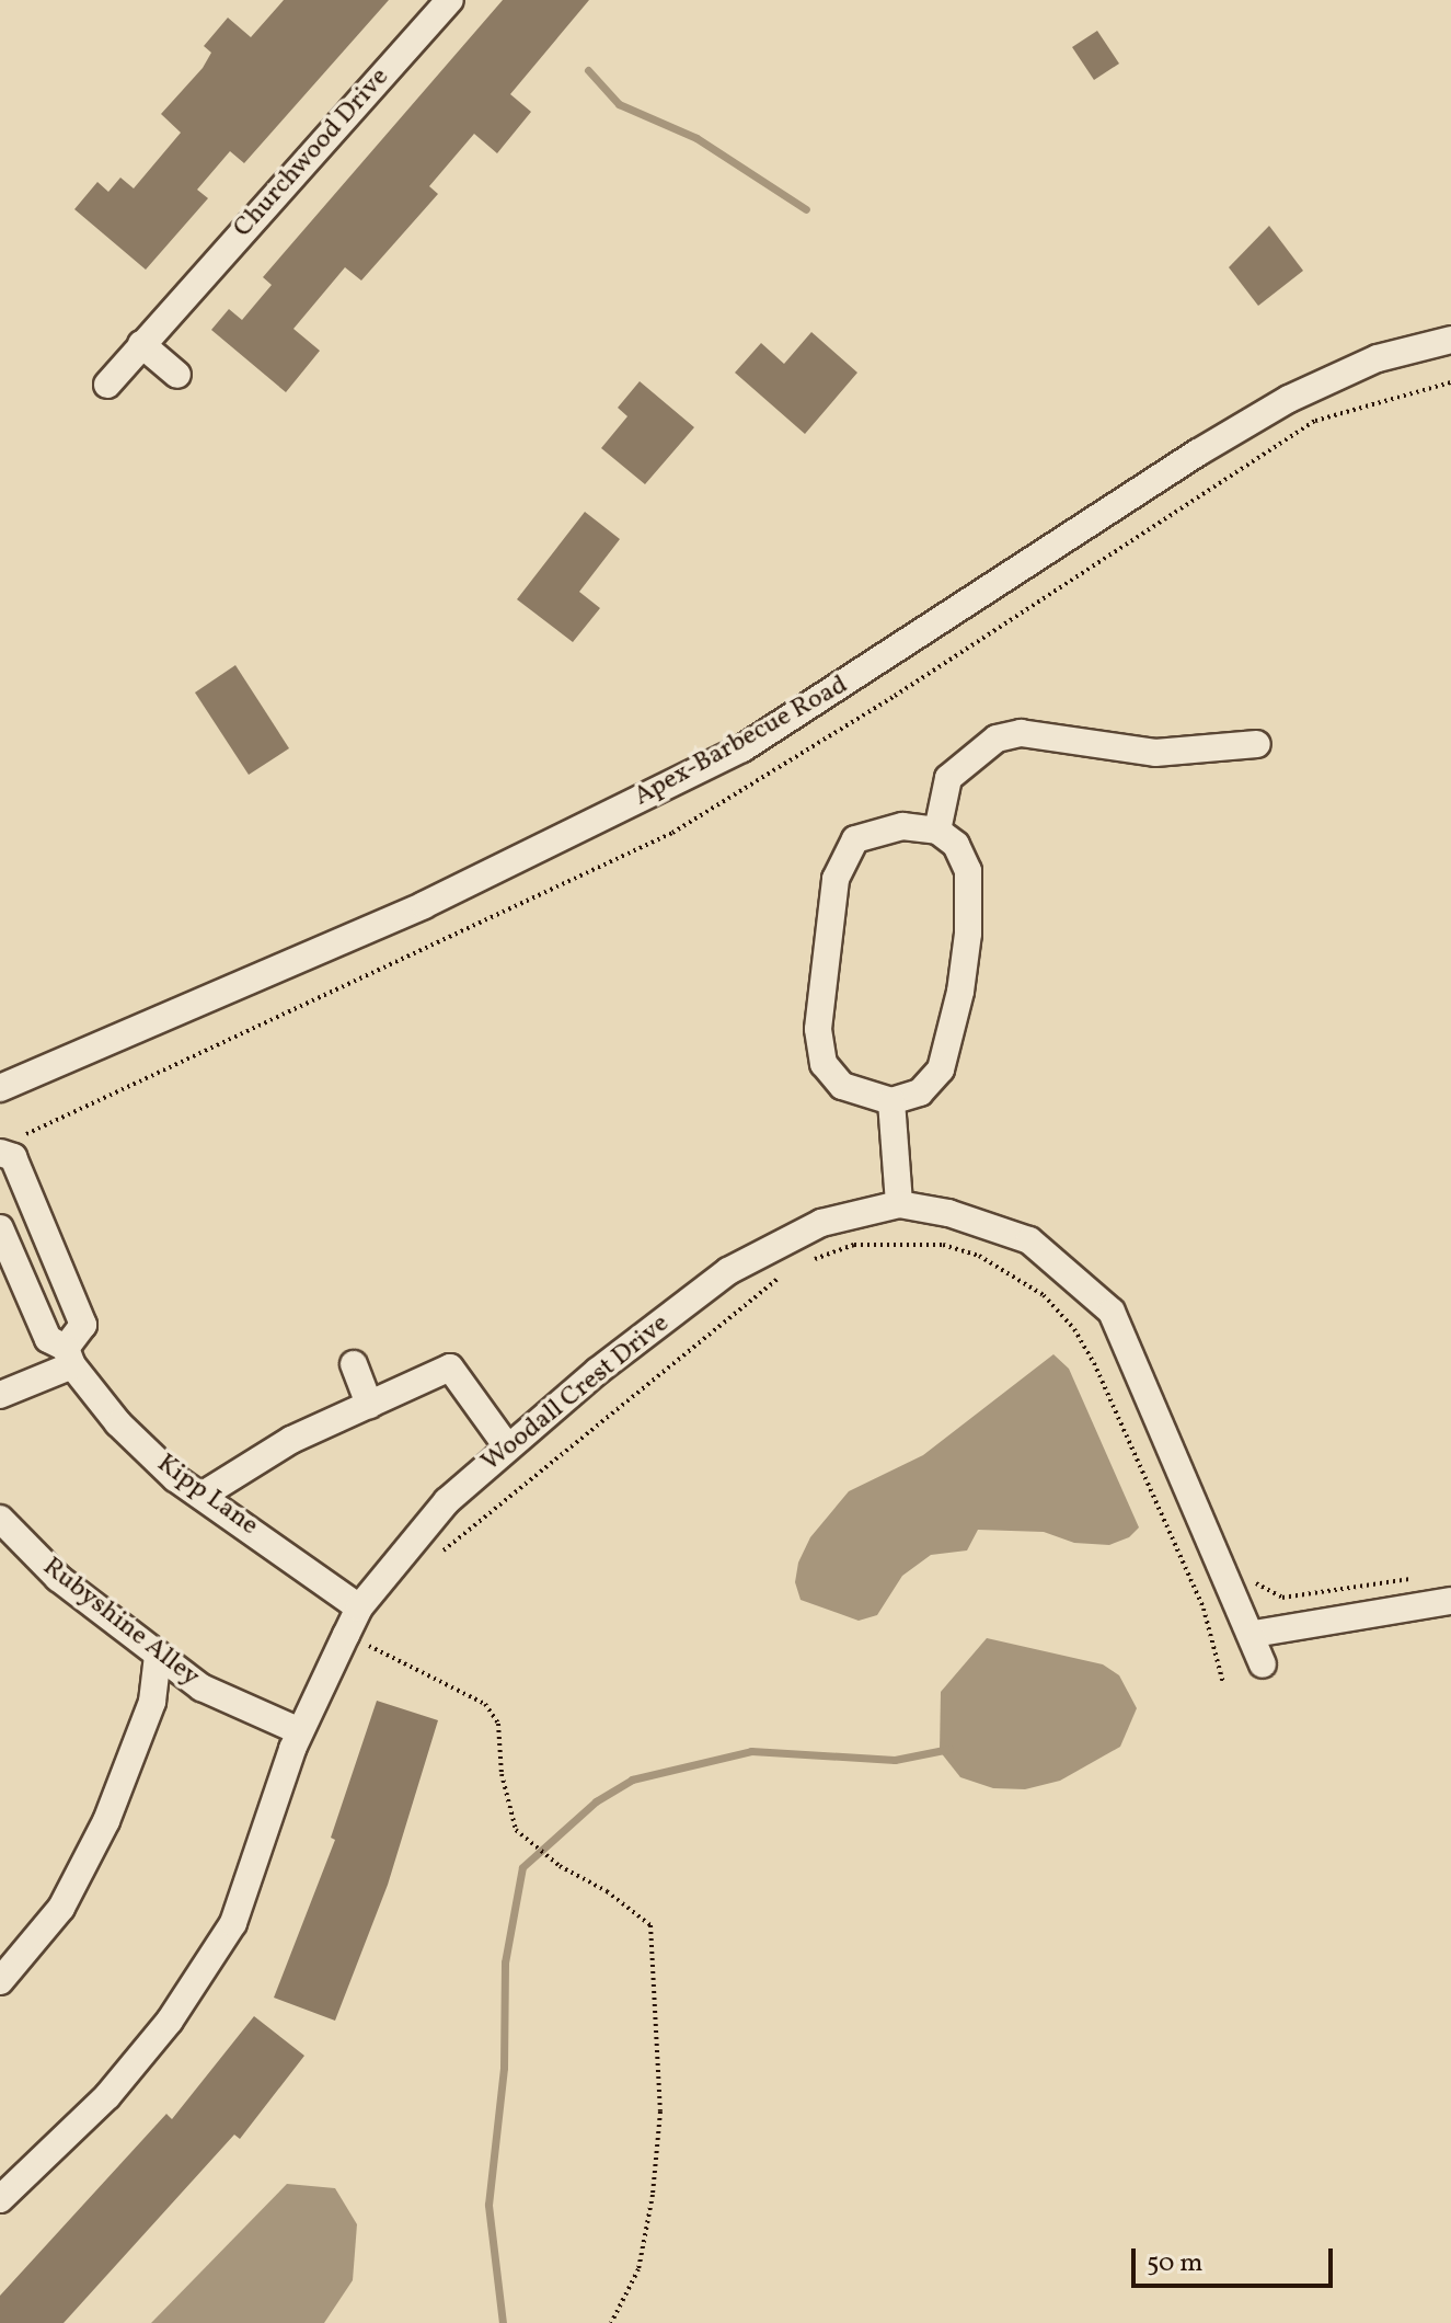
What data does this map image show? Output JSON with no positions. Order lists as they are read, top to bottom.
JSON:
{
  "streets": {
    "street": [
      "Churchwood Drive",
      "Apex-Barbecue Road",
      "Woodall Crest Drive",
      "Kipp Lane",
      "Rubyshine Alley"
    ]
  },
  "crossings": [
    ["Woodall Crest Drive", "Kipp Lane"],
    ["Woodall Crest Drive", "Rubyshine Alley"]
  ],
  "scale_bar": "50 m"
}
